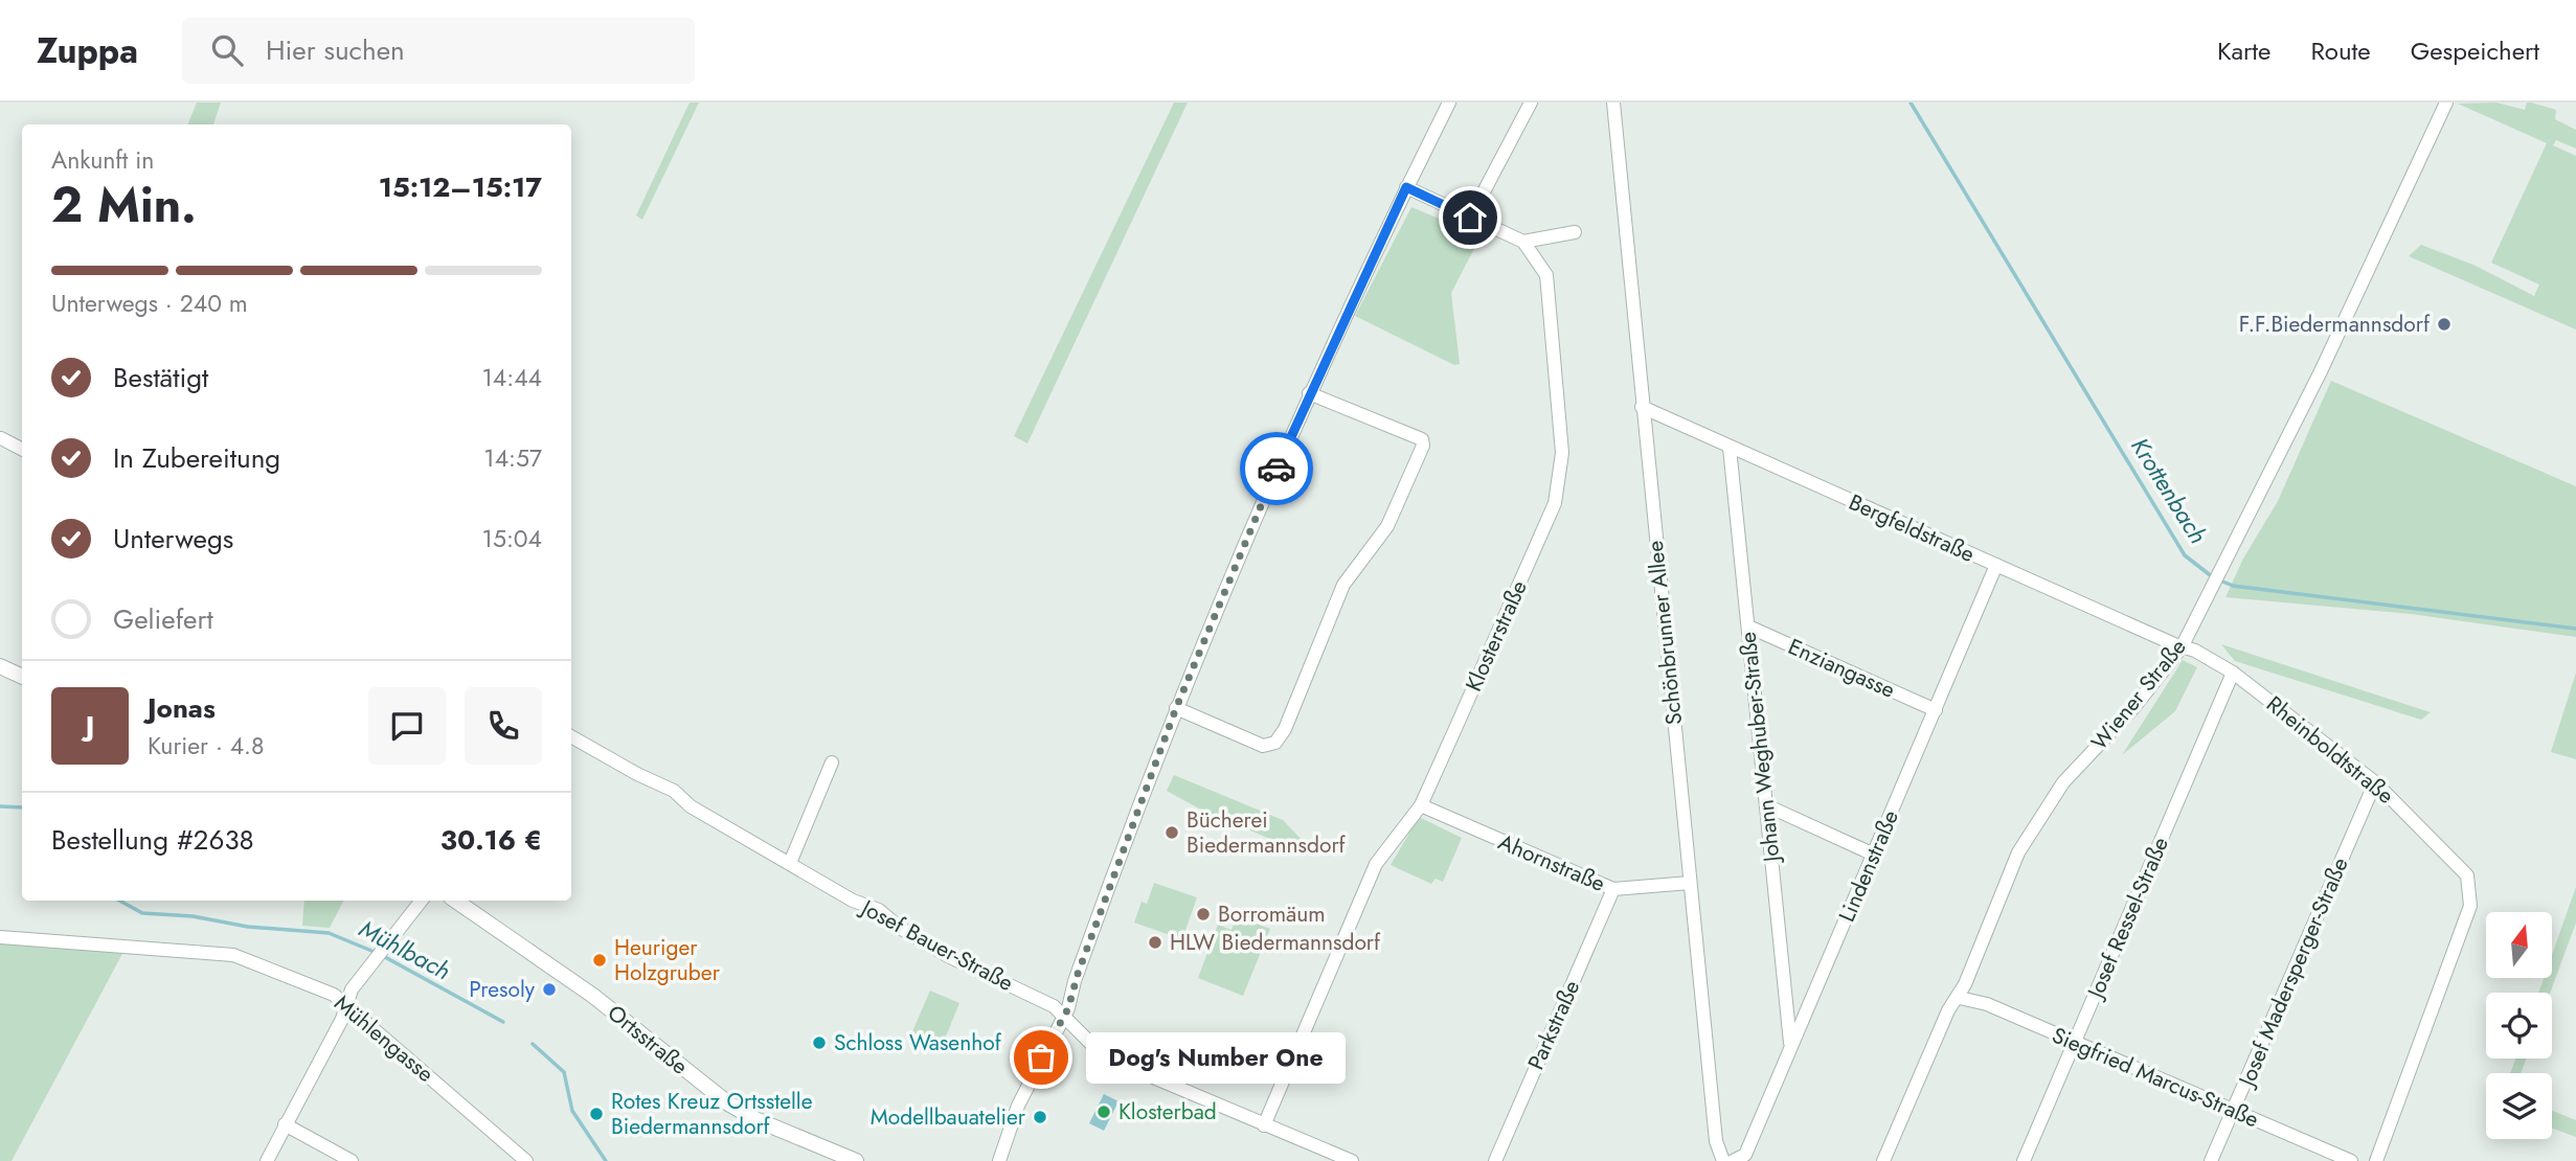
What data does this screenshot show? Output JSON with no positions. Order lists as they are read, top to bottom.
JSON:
{
  "streets": {
    "street": [
      "Bergfeldstraße",
      "Schönbrunner Allee",
      "Klosterstraße",
      "Enziangasse",
      "Wiener Straße",
      "Johann Weghuber-Straße",
      "Rheinboldtstraße",
      "Ahornstraße",
      "Lindenstraße",
      "Josef Ressel-Straße",
      "Josef Bauer-Straße",
      "Josef Madersperger-Straße",
      "Parkstraße",
      "Mühlengasse",
      "Ortsstraße",
      "Siegfried Marcus-Straße"
    ]
  },
  "crossings": [
    ["Bergfeldstraße", "Schönbrunner Allee"],
    ["Bergfeldstraße", "Wiener Straße"],
    ["Bergfeldstraße", "Johann Weghuber-Straße"],
    ["Bergfeldstraße", "Rheinboldtstraße"],
    ["Bergfeldstraße", "Lindenstraße"],
    ["Schönbrunner Allee", "Ahornstraße"],
    ["Klosterstraße", "Ahornstraße"],
    ["Klosterstraße", "Josef Bauer-Straße"],
    ["Enziangasse", "Johann Weghuber-Straße"],
    ["Enziangasse", "Lindenstraße"],
    ["Wiener Straße", "Rheinboldtstraße"],
    ["Wiener Straße", "Siegfried Marcus-Straße"],
    ["Johann Weghuber-Straße", "Lindenstraße"],
    ["Rheinboldtstraße", "Josef Ressel-Straße"],
    ["Rheinboldtstraße", "Josef Madersperger-Straße"],
    ["Ahornstraße", "Parkstraße"],
    ["Josef Ressel-Straße", "Siegfried Marcus-Straße"],
    ["Josef Madersperger-Straße", "Siegfried Marcus-Straße"]
  ],
  "water": ["Krottenbach", "Mühlbach"],
  "places": [
    "F.F.Biedermannsdorf",
    "Bücherei Biedermannsdorf",
    "Borromäum",
    "HLW Biedermannsdorf",
    "Heuriger Holzgruber",
    "Presoly",
    "Schloss Wasenhof",
    "Dog's Number One",
    "Klosterbad",
    "Rotes Kreuz Ortsstelle Biedermannsdorf",
    "Modellbauatelier"
  ],
  "north": "top",
  "page": {
    "header": "Zuppa",
    "search": "Hier suchen",
    "nav": ["Karte", "Route", "Gespeichert"],
    "heading": ["2 Min.", "Ankunft in", "15:12–15:17"],
    "panel": [
      "Jonas",
      "Kurier · 4.8",
      "Bestellung #2638",
      "30.16 €"
    ],
    "bar": "Unterwegs · 240 m",
    "list": [
      ["Bestätigt", "14:44"],
      ["In Zubereitung", "14:57"],
      ["Unterwegs", "15:04"],
      "Geliefert"
    ],
    "round": "J",
    "bubble": "Dog's Number One"
  }
}
